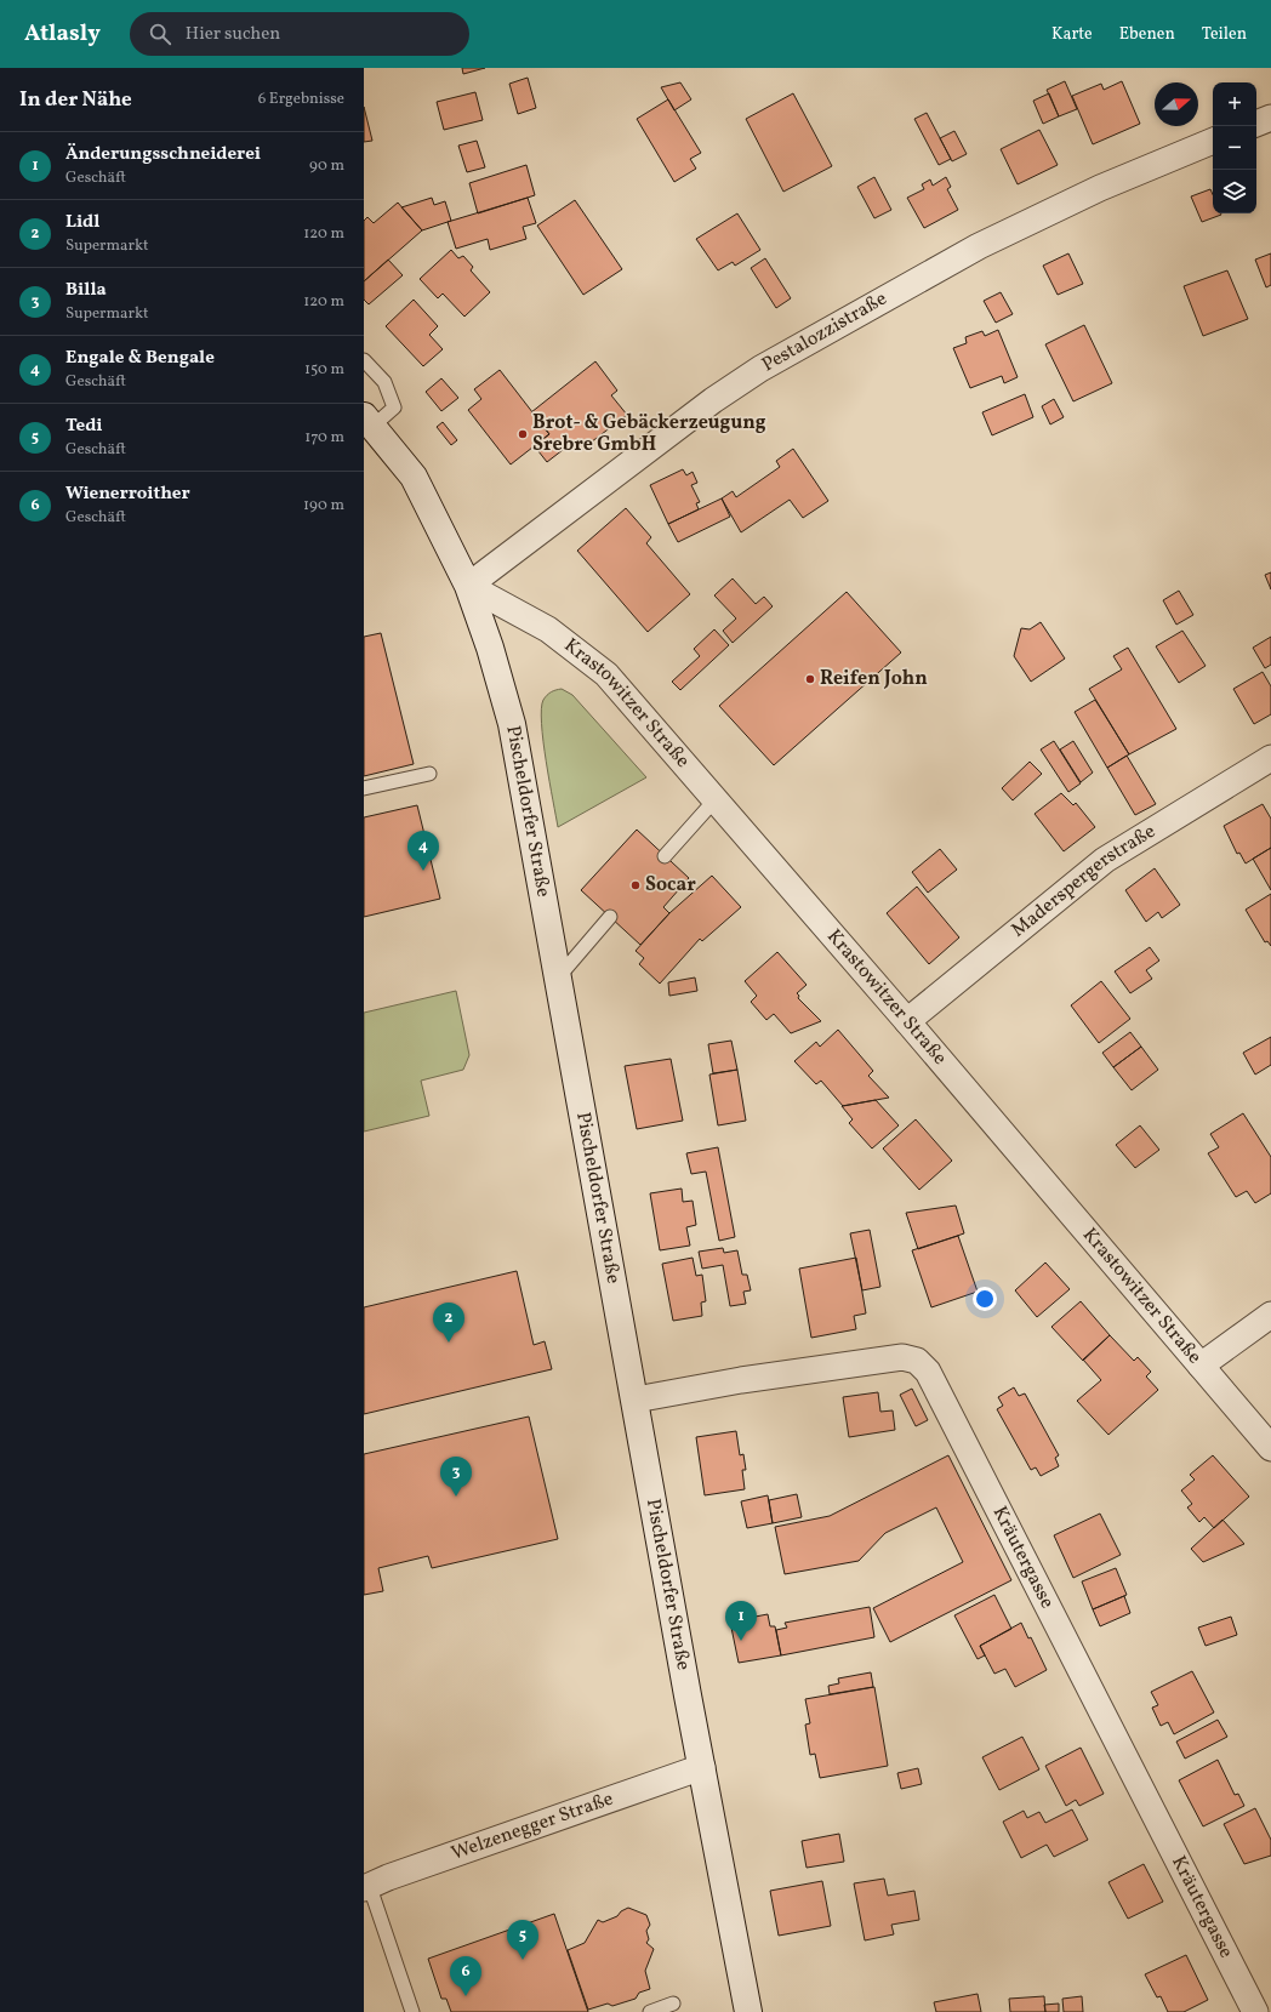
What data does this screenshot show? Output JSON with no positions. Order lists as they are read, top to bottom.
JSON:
{
  "streets": {
    "main road": ["Pischeldorfer Straße"],
    "street": [
      "Pestalozzistraße",
      "Krastowitzer Straße",
      "Maderspergerstraße",
      "Kräutergasse",
      "Welzenegger Straße"
    ]
  },
  "crossings": [
    ["Pestalozzistraße", "Krastowitzer Straße"],
    ["Pestalozzistraße", "Pischeldorfer Straße"],
    ["Krastowitzer Straße", "Pischeldorfer Straße"],
    ["Krastowitzer Straße", "Maderspergerstraße"],
    ["Pischeldorfer Straße", "Kräutergasse"],
    ["Pischeldorfer Straße", "Welzenegger Straße"]
  ],
  "places": ["Brot- & Gebäckerzeugung Srebre GmbH", "Reifen John", "Socar"],
  "north": "right",
  "page": {
    "header": "Atlasly",
    "search": "Hier suchen",
    "nav": ["Karte", "Ebenen", "Teilen"],
    "heading": ["In der Nähe", "6 Ergebnisse"],
    "map_buttons": ["+", "−"],
    "list": [
      {
        "mark": "1",
        "name": "Änderungsschneiderei",
        "note": "Geschäft",
        "value": "90 m"
      },
      {
        "mark": "2",
        "name": "Lidl",
        "note": "Supermarkt",
        "value": "120 m"
      },
      {
        "mark": "3",
        "name": "Billa",
        "note": "Supermarkt",
        "value": "120 m"
      },
      {
        "mark": "4",
        "name": "Engale & Bengale",
        "note": "Geschäft",
        "value": "150 m"
      },
      {
        "mark": "5",
        "name": "Tedi",
        "note": "Geschäft",
        "value": "170 m"
      },
      {
        "mark": "6",
        "name": "Wienerroither",
        "note": "Geschäft",
        "value": "190 m"
      }
    ],
    "pins": [
      "4",
      "2",
      "3",
      "1",
      "5",
      "6"
    ]
  }
}
